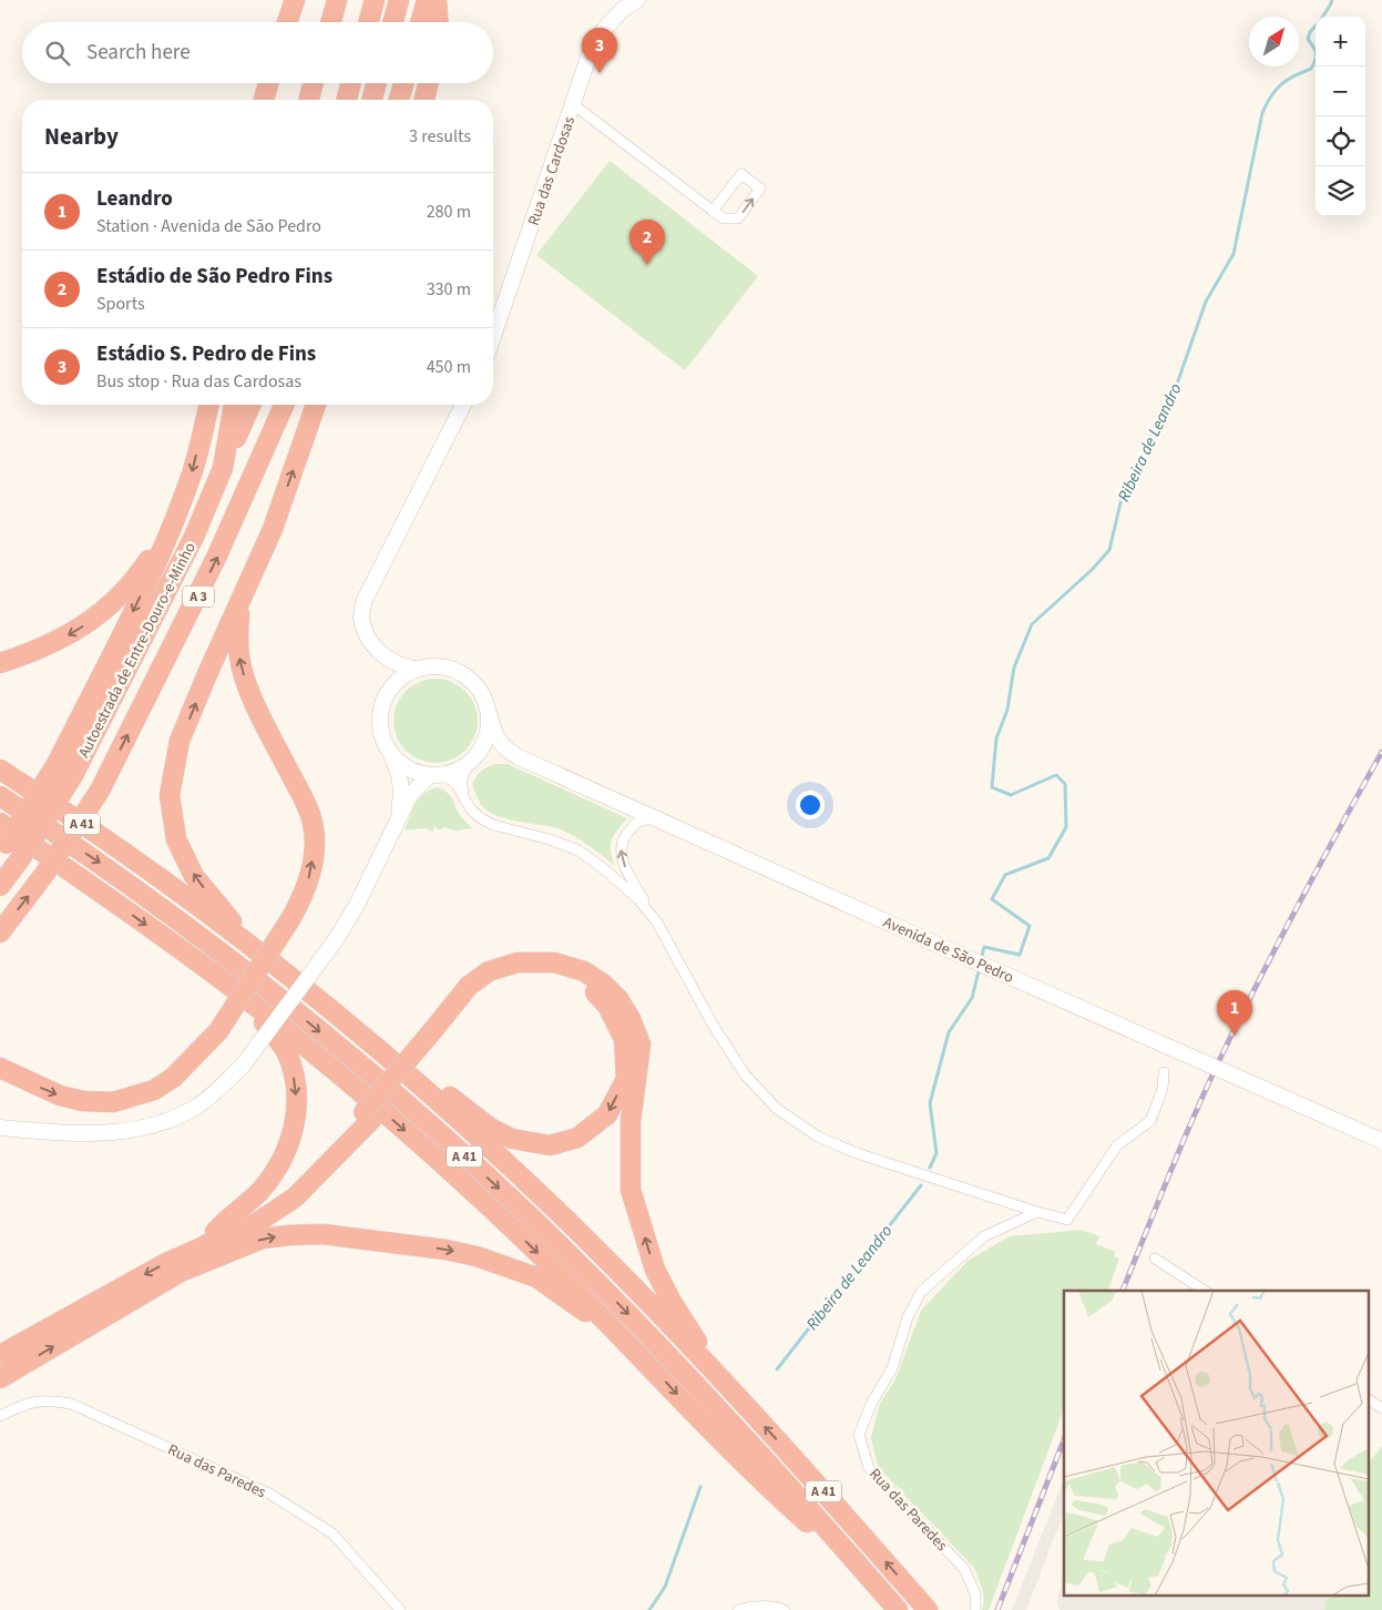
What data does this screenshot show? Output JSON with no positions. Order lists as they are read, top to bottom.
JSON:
{
  "streets": {
    "highway": ["A 3", "Autoestrada de Entre-Douro-e-Minho", "A 41"],
    "street": ["Rua das Cardosas", "Avenida de São Pedro", "Rua das Paredes"]
  },
  "crossings": [
    ["A 3", "Autoestrada de Entre-Douro-e-Minho"]
  ],
  "water": ["Ribeira de Leandro"],
  "north": "top right",
  "page": {
    "map_buttons": ["+", "−"],
    "search": "Search here",
    "pins": ["3", "2", "1"],
    "heading": ["Nearby", "3 results"],
    "list": [
      {
        "mark": "1",
        "name": "Leandro",
        "note": "Station · Avenida de São Pedro",
        "value": "280 m"
      },
      {
        "mark": "2",
        "name": "Estádio de São Pedro Fins",
        "note": "Sports",
        "value": "330 m"
      },
      {
        "mark": "3",
        "name": "Estádio S. Pedro de Fins",
        "note": "Bus stop · Rua das Cardosas",
        "value": "450 m"
      }
    ]
  }
}
